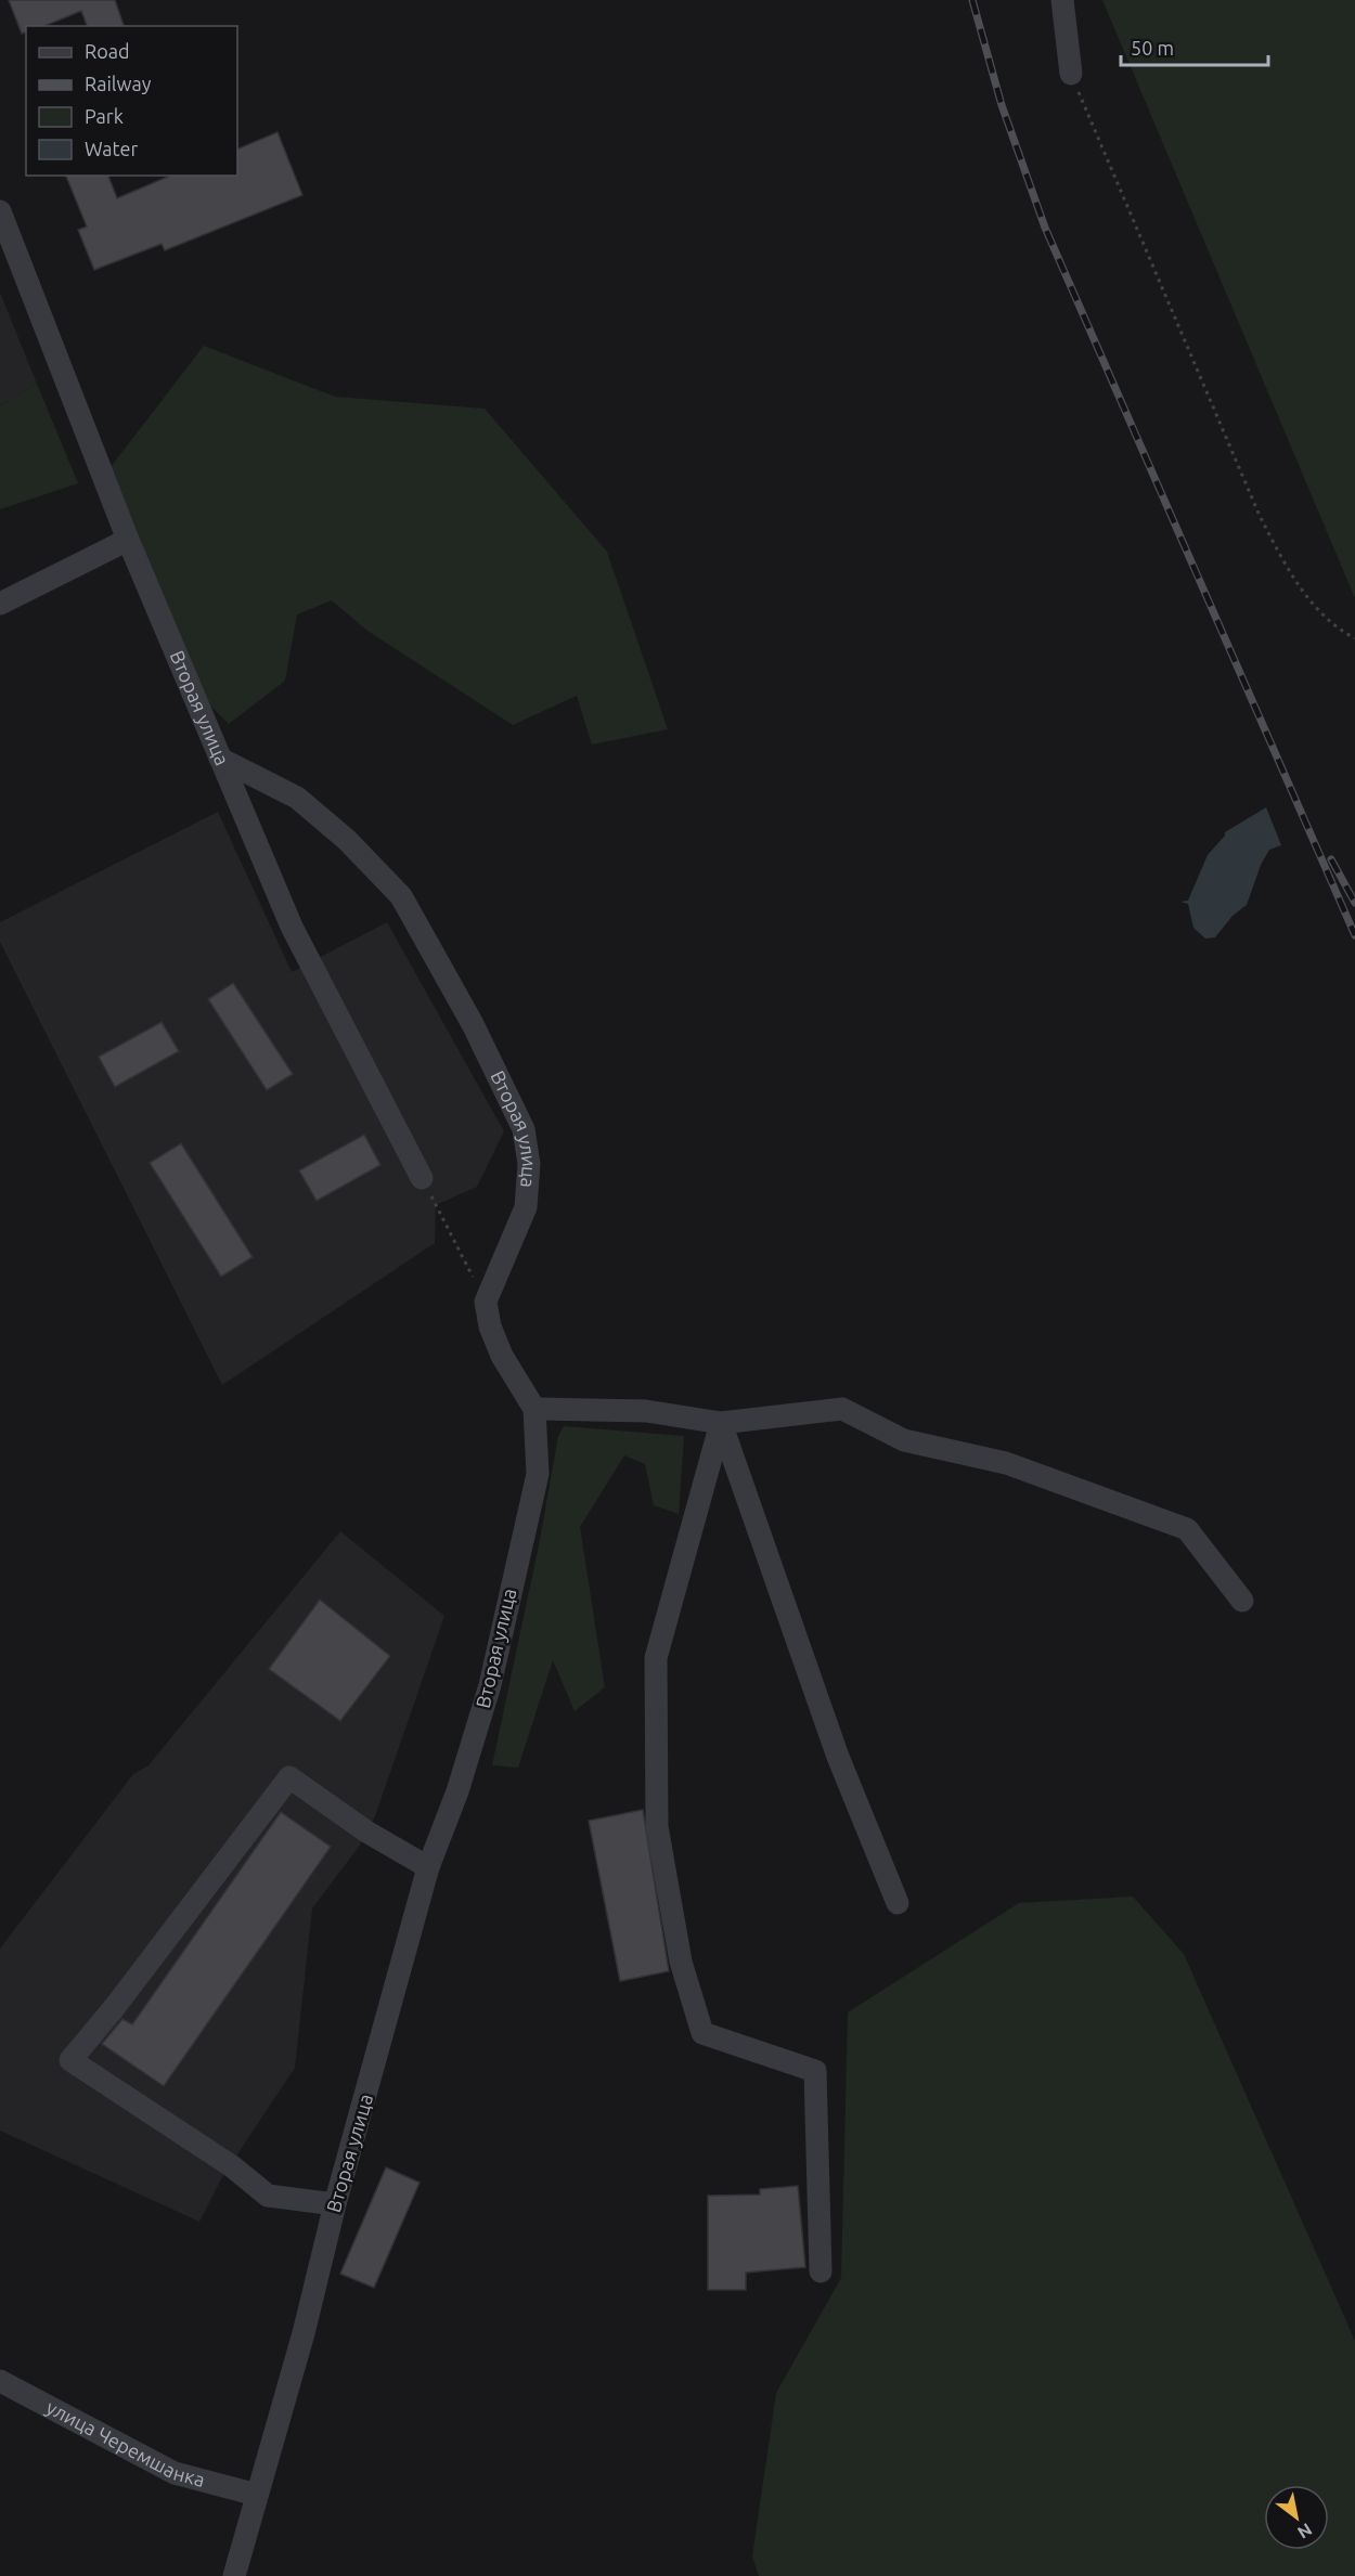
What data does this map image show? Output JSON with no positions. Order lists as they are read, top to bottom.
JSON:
{
  "streets": {
    "street": ["Вторая улица", "улица Черемшанка"]
  },
  "crossings": [
    ["Вторая улица", "улица Черемшанка"]
  ],
  "legend": [
    "Road",
    "Railway",
    "Park",
    "Water"
  ],
  "scale_bar": "50 m",
  "north": "bottom right"
}
